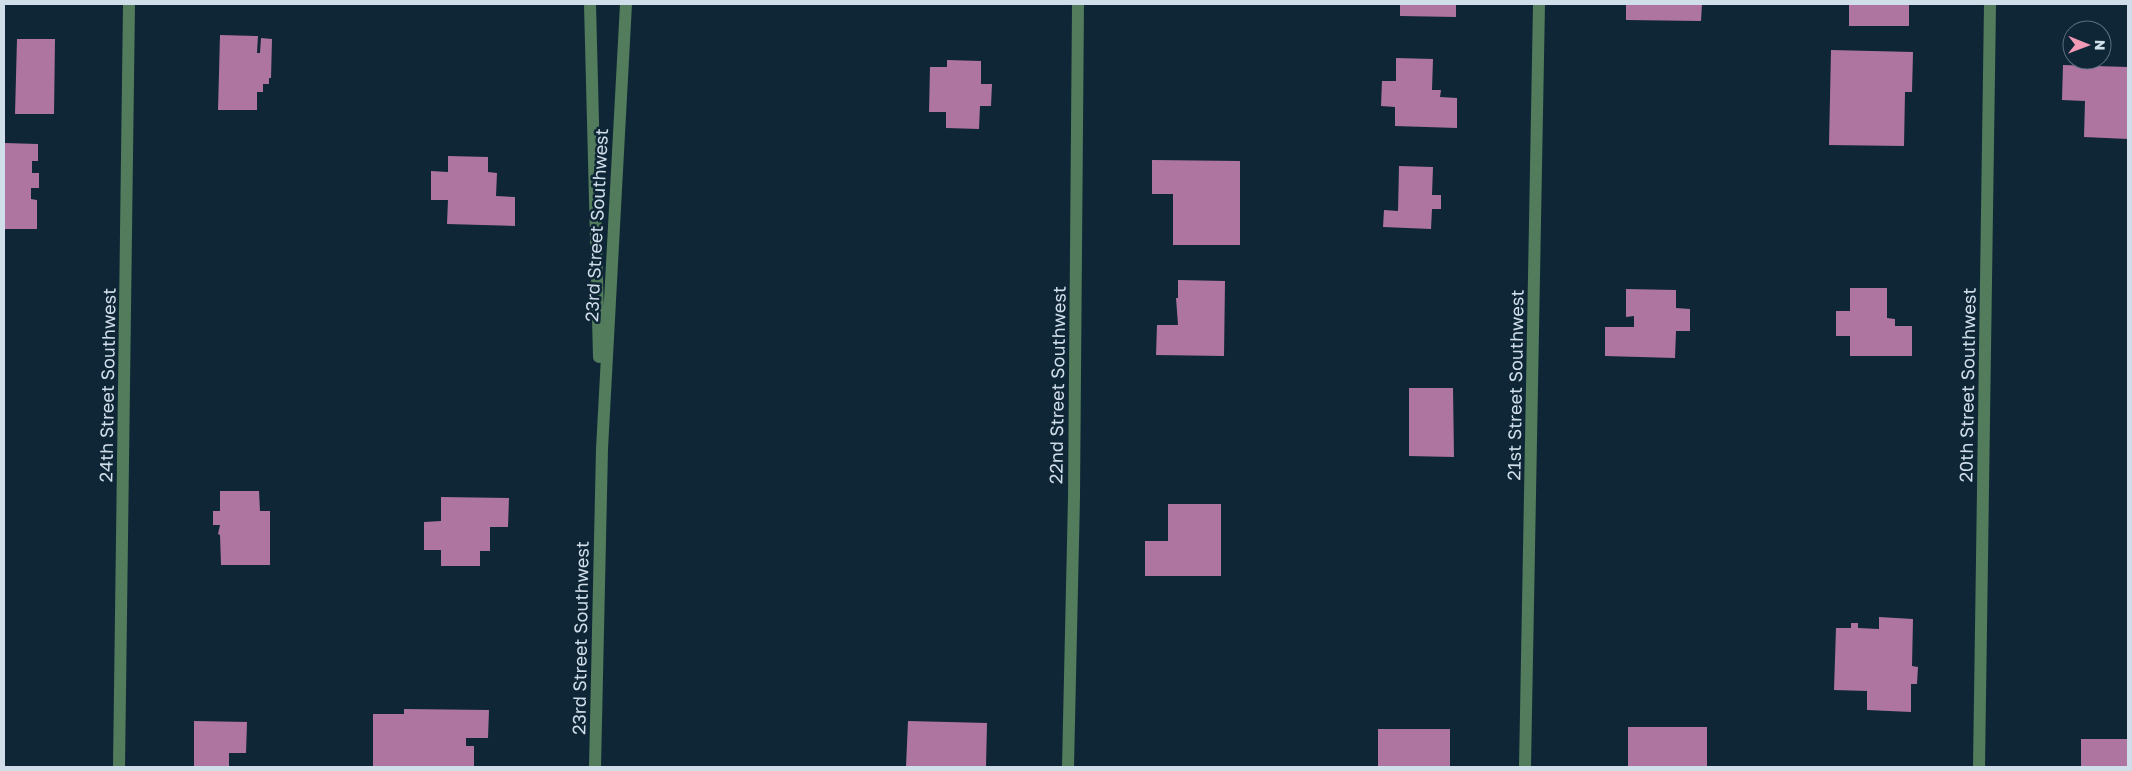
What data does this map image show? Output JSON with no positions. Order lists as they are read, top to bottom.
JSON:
{
  "streets": {
    "street": [
      "23rd Street Southwest",
      "24th Street Southwest",
      "22nd Street Southwest",
      "21st Street Southwest",
      "20th Street Southwest"
    ]
  },
  "north": "right"
}
